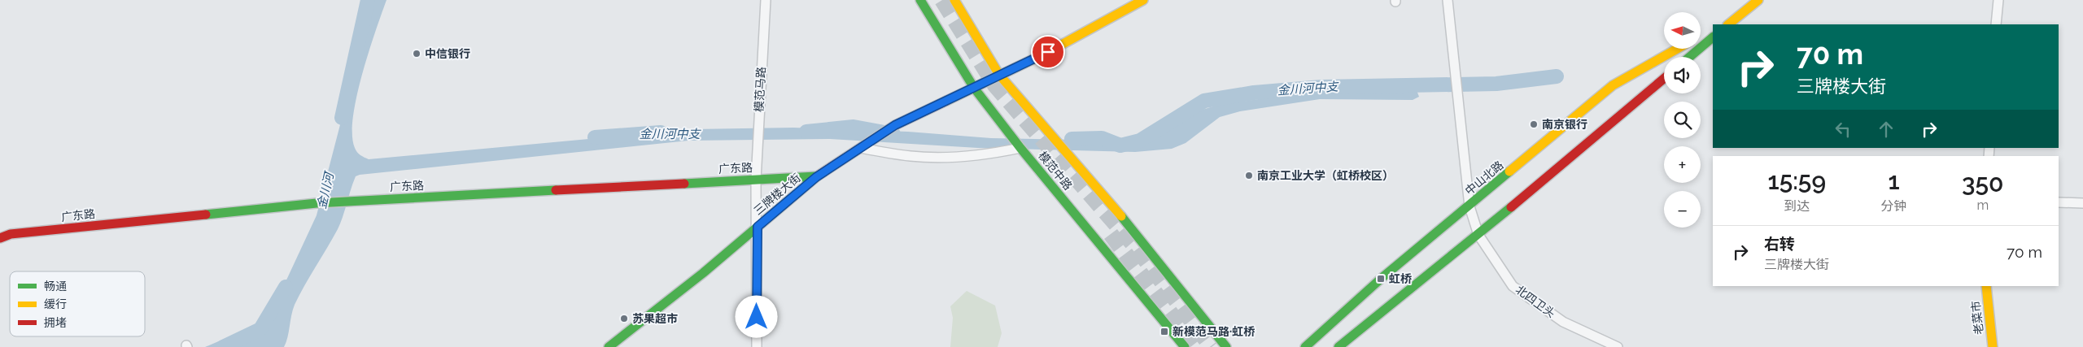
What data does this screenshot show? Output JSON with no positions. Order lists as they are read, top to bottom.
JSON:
{
  "streets": {
    "main road": [
      "广东路",
      "模范中路",
      "中山北路",
      "三牌楼大街",
      "老菜市"
    ],
    "street": ["模范马路", "北四卫头"]
  },
  "crossings": [
    ["模范马路", "广东路"],
    ["模范马路", "三牌楼大街"],
    ["广东路", "三牌楼大街"],
    ["模范中路", "三牌楼大街"],
    ["中山北路", "北四卫头"]
  ],
  "water": ["金川河中支", "金川河"],
  "places": {
    "other": [
      "中信银行",
      "南京银行",
      "南京工业大学（虹桥校区）",
      "苏果超市"
    ],
    "transit": ["虹桥", "新模范马路·虹桥"]
  },
  "legend": ["畅通", "缓行", "拥堵"],
  "north": "left",
  "page": {
    "map_buttons": ["+", "−"],
    "turn": ["70 m", "三牌楼大街"],
    "eta": [
      "15:59",
      "到达",
      "1",
      "分钟",
      "350",
      "m"
    ],
    "list": [
      {
        "name": "右转",
        "note": "三牌楼大街",
        "value": "70 m"
      }
    ]
  }
}
